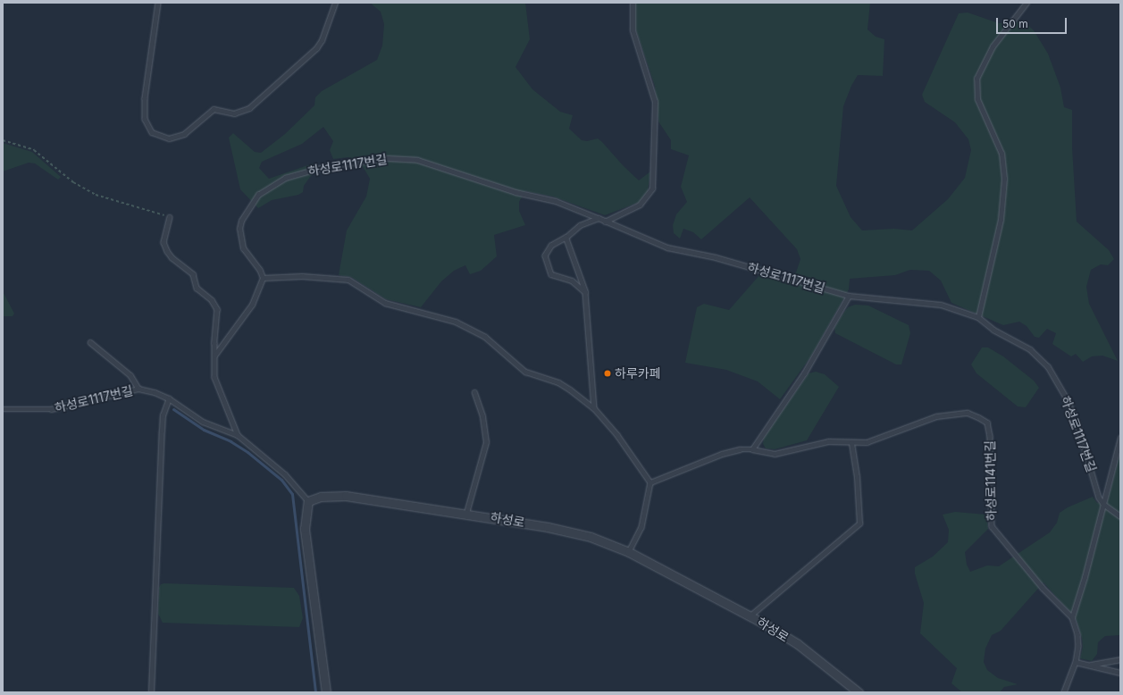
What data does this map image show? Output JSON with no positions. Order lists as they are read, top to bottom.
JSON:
{
  "streets": {
    "street": ["하성로"],
    "lane": ["하성로1117번길", "하성로1141번길"]
  },
  "crossings": [
    ["하성로1117번길", "하성로"]
  ],
  "places": ["하루카페"],
  "scale_bar": "50 m"
}
